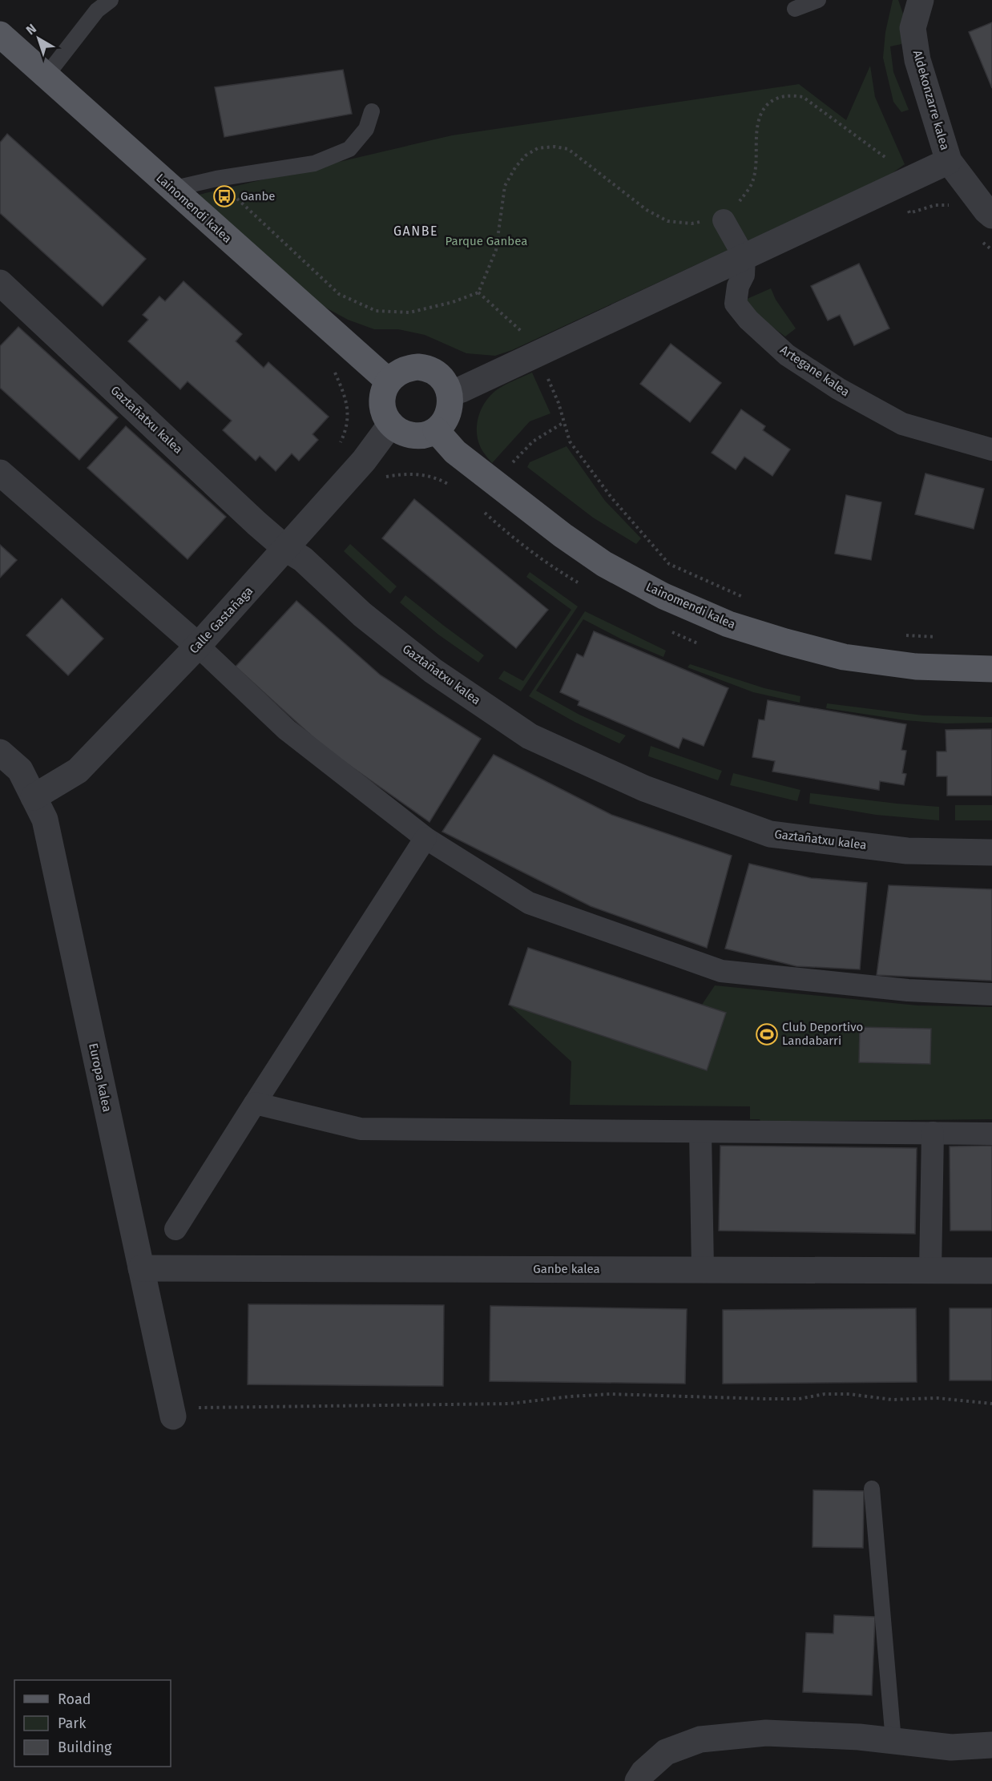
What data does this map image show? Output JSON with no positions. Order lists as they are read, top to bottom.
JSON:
{
  "streets": {
    "main road": ["Lainomendi kalea"],
    "street": [
      "Aldekonzarre kalea",
      "Artegane kalea",
      "Gaztañatxu kalea",
      "Calle Gastañaga",
      "Europa kalea",
      "Ganbe kalea"
    ]
  },
  "crossings": [
    ["Lainomendi kalea", "Calle Gastañaga"],
    ["Gaztañatxu kalea", "Calle Gastañaga"],
    ["Calle Gastañaga", "Europa kalea"],
    ["Europa kalea", "Ganbe kalea"]
  ],
  "districts": ["GANBE"],
  "parks": ["Parque Ganbea"],
  "places": {
    "bus stop": ["Ganbe"],
    "sports": ["Club Deportivo Landabarri"]
  },
  "legend": ["Road", "Park", "Building"],
  "north": "top left"
}
